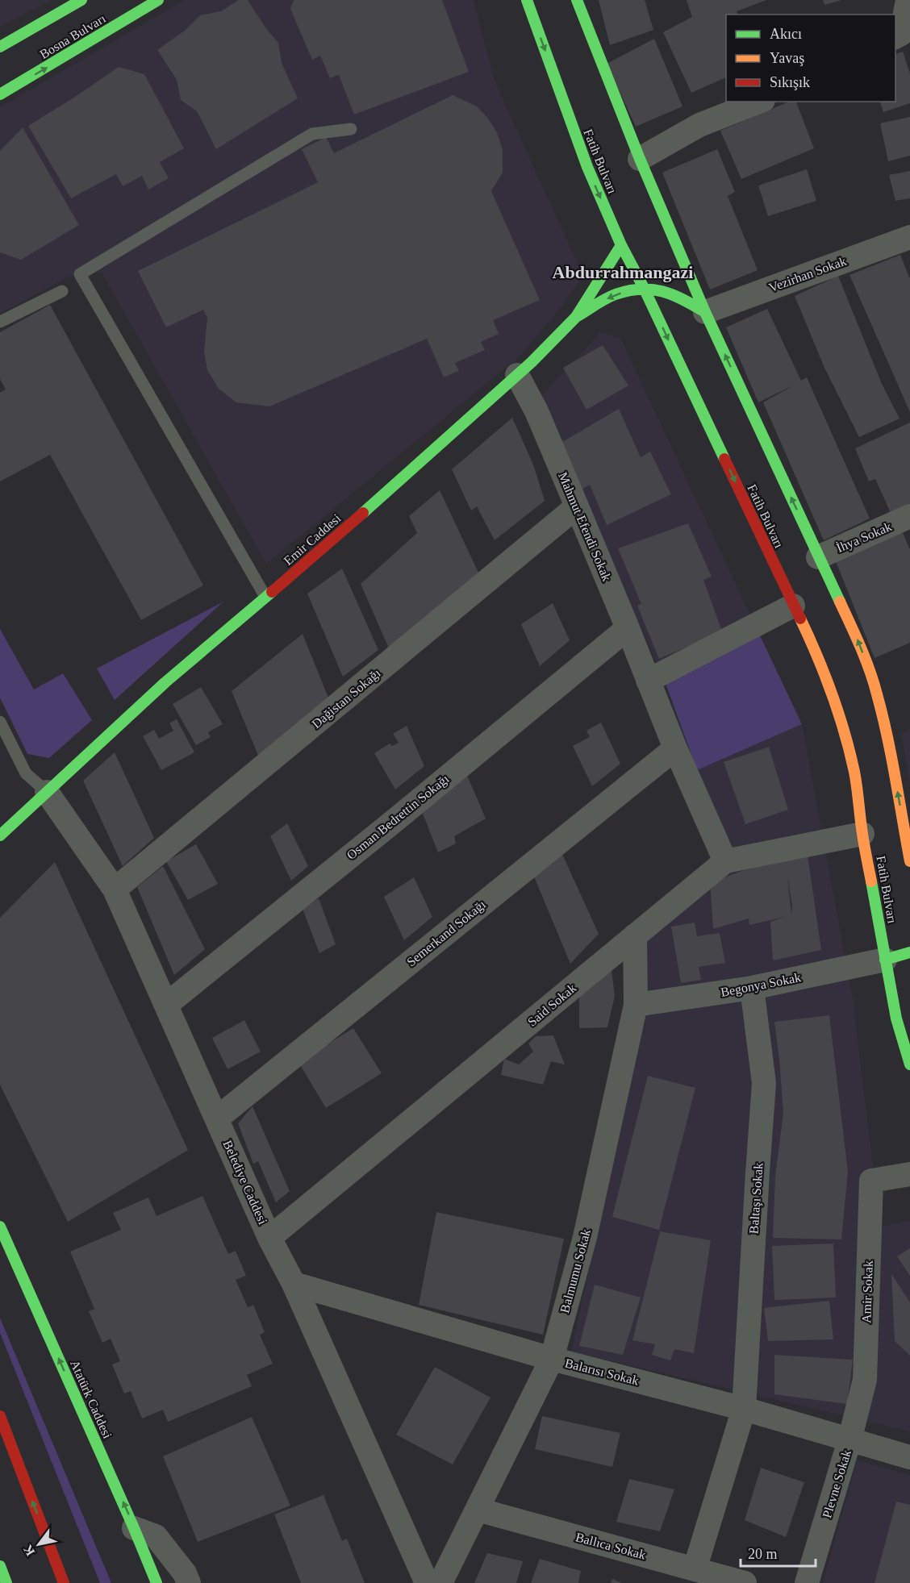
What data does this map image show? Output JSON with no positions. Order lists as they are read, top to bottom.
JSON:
{
  "streets": {
    "main road": [
      "Bosna Bulvarı",
      "Fatih Bulvarı",
      "Emir Caddesi",
      "Atatürk Caddesi"
    ],
    "street": [
      "Vezirhan Sokak",
      "Mahmut Efendi Sokak",
      "İhya Sokak",
      "Dağistan Sokağı",
      "Osman Bedrettin Sokağı",
      "Semerkand Sokağı",
      "Begonya Sokak",
      "Said Sokak",
      "Belediye Caddesi",
      "Baltaşı Sokak",
      "Balmumu Sokak",
      "Amir Sokak",
      "Balarısı Sokak",
      "Plevne Sokak",
      "Ballıca Sokak"
    ]
  },
  "crossings": [
    ["Fatih Bulvarı", "Emir Caddesi"],
    ["Fatih Bulvarı", "Begonya Sokak"],
    ["Fatih Bulvarı", "Said Sokak"],
    ["Mahmut Efendi Sokak", "Emir Caddesi"],
    ["Mahmut Efendi Sokak", "Dağistan Sokağı"],
    ["Mahmut Efendi Sokak", "Osman Bedrettin Sokağı"],
    ["Mahmut Efendi Sokak", "Semerkand Sokağı"],
    ["Mahmut Efendi Sokak", "Said Sokak"],
    ["Emir Caddesi", "Belediye Caddesi"],
    ["Dağistan Sokağı", "Belediye Caddesi"],
    ["Osman Bedrettin Sokağı", "Belediye Caddesi"],
    ["Semerkand Sokağı", "Belediye Caddesi"],
    ["Begonya Sokak", "Baltaşı Sokak"],
    ["Begonya Sokak", "Balmumu Sokak"],
    ["Said Sokak", "Belediye Caddesi"],
    ["Said Sokak", "Balmumu Sokak"],
    ["Belediye Caddesi", "Balarısı Sokak"],
    ["Baltaşı Sokak", "Balarısı Sokak"],
    ["Baltaşı Sokak", "Ballıca Sokak"],
    ["Balmumu Sokak", "Balarısı Sokak"],
    ["Balmumu Sokak", "Ballıca Sokak"],
    ["Amir Sokak", "Balarısı Sokak"],
    ["Amir Sokak", "Plevne Sokak"],
    ["Balarısı Sokak", "Plevne Sokak"]
  ],
  "districts": ["Abdurrahmangazi"],
  "legend": ["Akıcı", "Yavaş", "Sıkışık"],
  "scale_bar": "20 m",
  "north": "bottom left"
}
